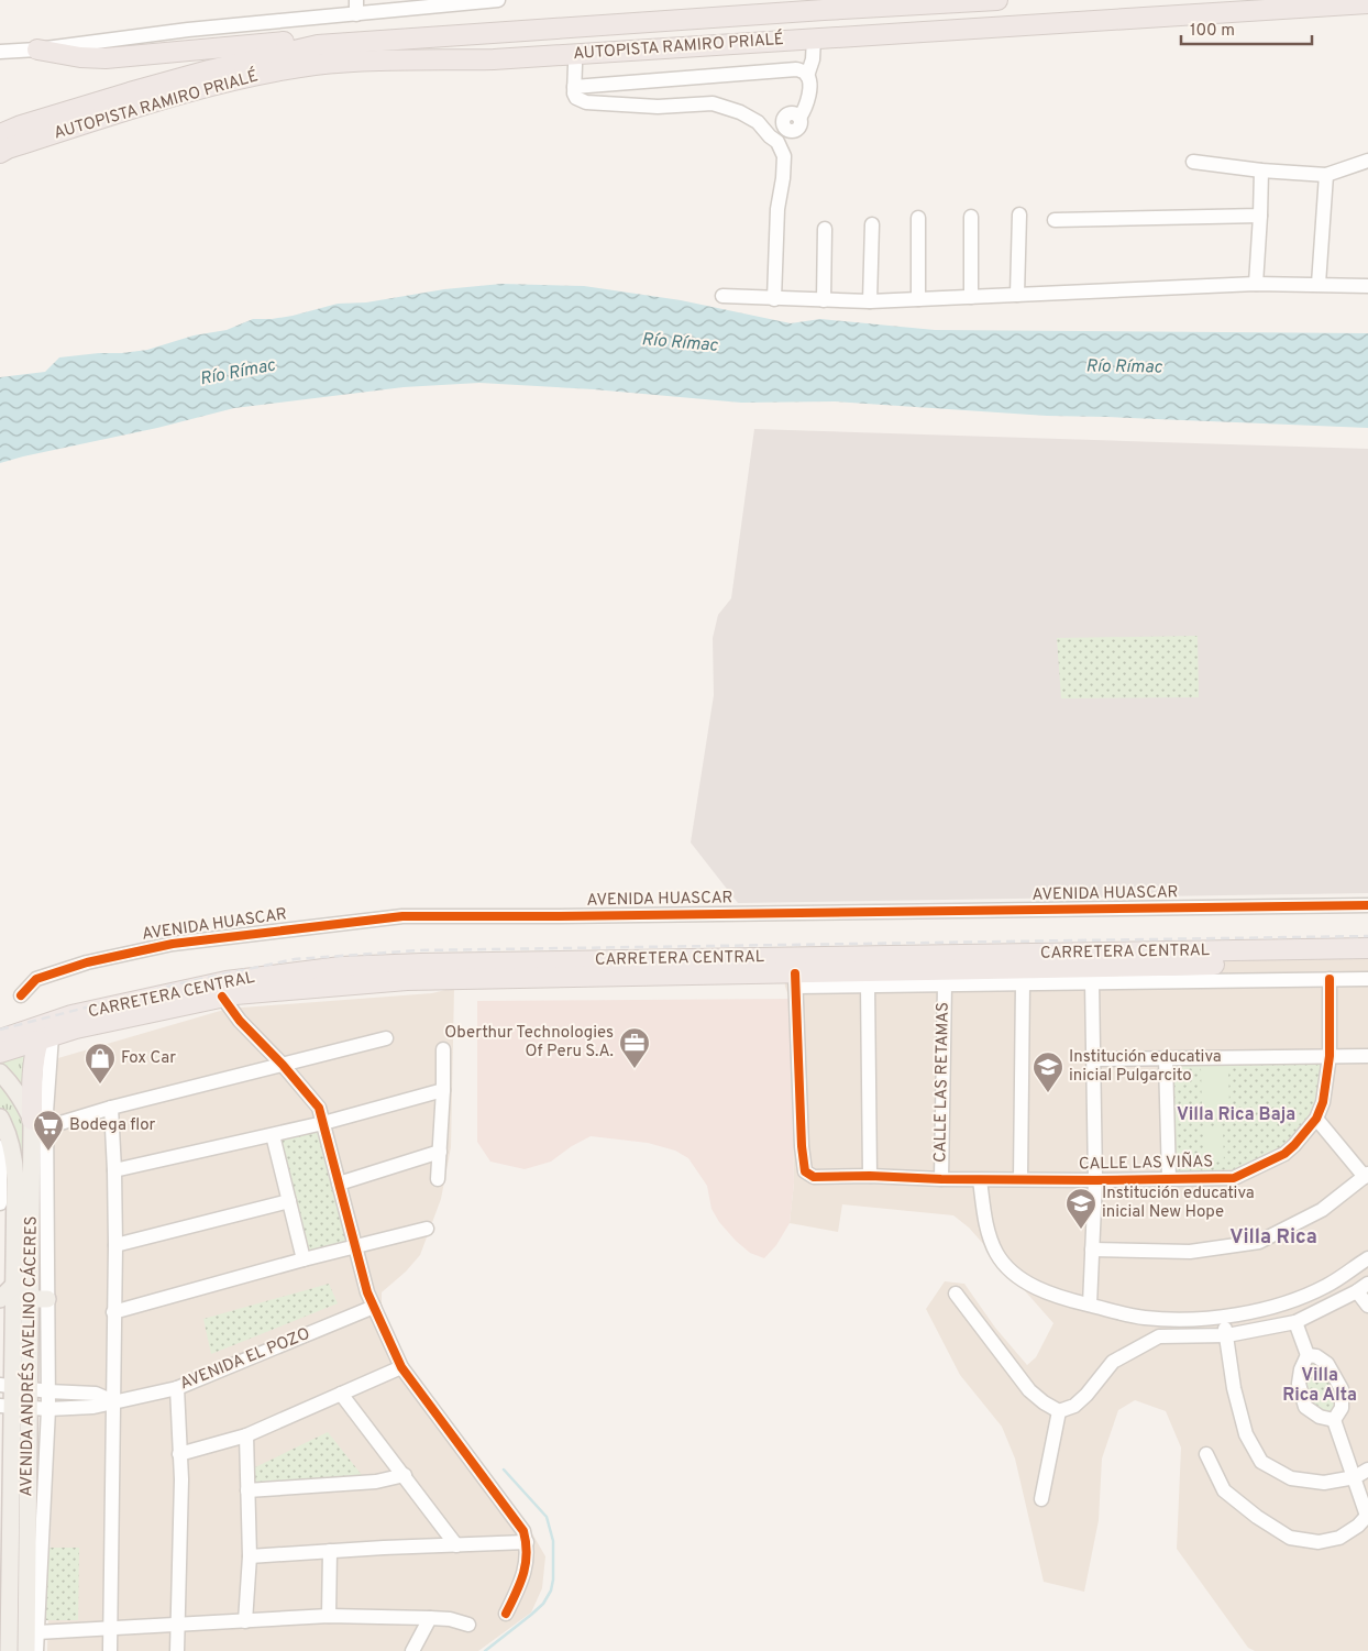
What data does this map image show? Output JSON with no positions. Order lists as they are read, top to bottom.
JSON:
{
  "streets": {
    "highway": ["AUTOPISTA RAMIRO PRIALÉ", "CARRETERA CENTRAL"],
    "main road": ["AVENIDA ANDRÉS AVELINO CÁCERES"],
    "street": [
      "AVENIDA HUASCAR",
      "CALLE LAS RETAMAS",
      "CALLE LAS VIÑAS",
      "AVENIDA EL POZO"
    ]
  },
  "crossings": [
    ["CARRETERA CENTRAL", "CALLE LAS VIÑAS"],
    ["CALLE LAS RETAMAS", "CALLE LAS VIÑAS"],
    ["AVENIDA ANDRÉS AVELINO CÁCERES", "AVENIDA EL POZO"]
  ],
  "districts": ["Villa Rica Baja", "Villa Rica", "Villa Rica Alta"],
  "water": ["Río Rímac"],
  "places": {
    "office": ["Oberthur Technologies Of Peru S.A."],
    "shop": ["Fox Car"],
    "school or university": ["Institución educativa inicial Pulgarcito", "Institución educativa inicial New Hope"],
    "supermarket": ["Bodega flor"]
  },
  "scale_bar": "100 m"
}
